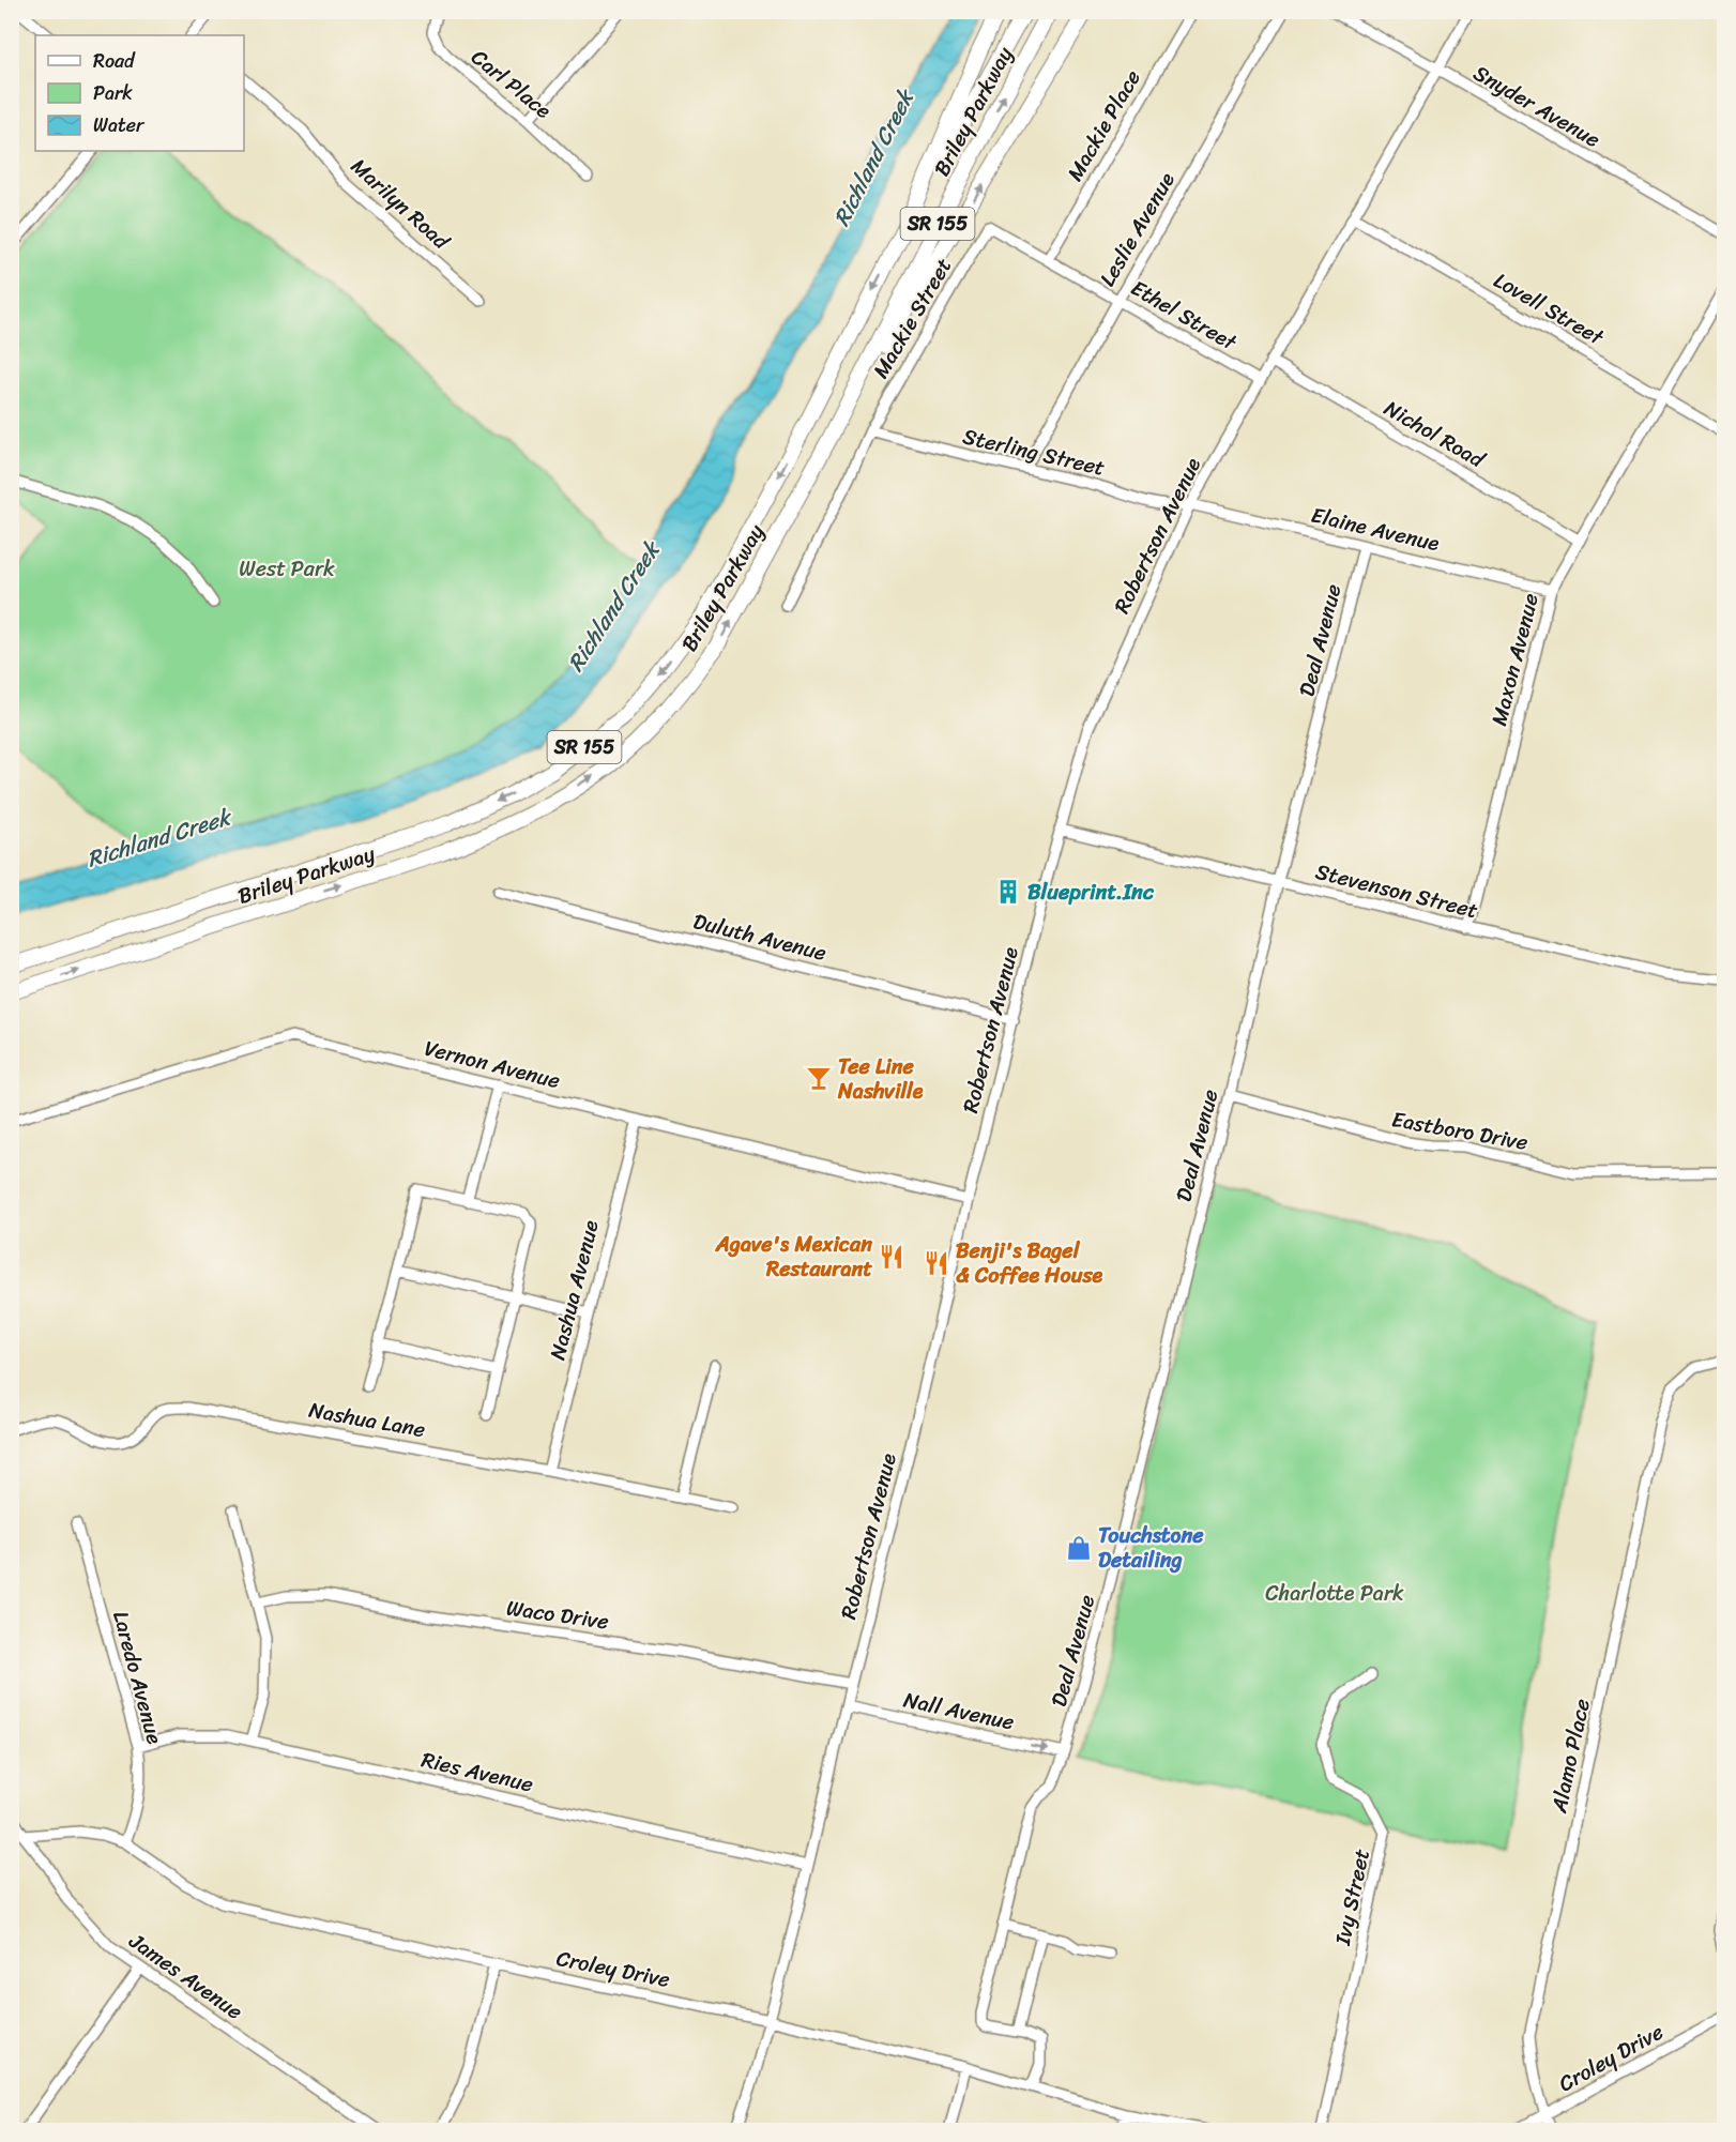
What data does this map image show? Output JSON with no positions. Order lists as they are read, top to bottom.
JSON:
{
  "streets": {
    "highway": ["Briley Parkway", "SR 155"],
    "street": [
      "Carl Place",
      "Snyder Avenue",
      "Mackie Place",
      "Marilyn Road",
      "Leslie Avenue",
      "Lovell Street",
      "Ethel Street",
      "Mackie Street",
      "Nichol Road",
      "Sterling Street",
      "Elaine Avenue",
      "Robertson Avenue",
      "Deal Avenue",
      "Maxon Avenue",
      "Stevenson Street",
      "Duluth Avenue",
      "Vernon Avenue",
      "Eastboro Drive",
      "Nashua Avenue",
      "Nashua Lane",
      "Waco Drive",
      "Laredo Avenue",
      "Nall Avenue",
      "Alamo Place",
      "Ries Avenue",
      "Ivy Street",
      "Croley Drive",
      "James Avenue"
    ]
  },
  "crossings": [
    ["Snyder Avenue", "Robertson Avenue"],
    ["Mackie Place", "Ethel Street"],
    ["Leslie Avenue", "Ethel Street"],
    ["Leslie Avenue", "Sterling Street"],
    ["Lovell Street", "Robertson Avenue"],
    ["Lovell Street", "Maxon Avenue"],
    ["Ethel Street", "Mackie Street"],
    ["Ethel Street", "Robertson Avenue"],
    ["Mackie Street", "Sterling Street"],
    ["Nichol Road", "Robertson Avenue"],
    ["Nichol Road", "Maxon Avenue"],
    ["Sterling Street", "Elaine Avenue"],
    ["Sterling Street", "Robertson Avenue"],
    ["Elaine Avenue", "Robertson Avenue"],
    ["Elaine Avenue", "Deal Avenue"],
    ["Elaine Avenue", "Maxon Avenue"],
    ["Robertson Avenue", "Stevenson Street"],
    ["Robertson Avenue", "Duluth Avenue"],
    ["Robertson Avenue", "Vernon Avenue"],
    ["Robertson Avenue", "Waco Drive"],
    ["Robertson Avenue", "Nall Avenue"],
    ["Robertson Avenue", "Ries Avenue"],
    ["Robertson Avenue", "Croley Drive"],
    ["Deal Avenue", "Stevenson Street"],
    ["Deal Avenue", "Eastboro Drive"],
    ["Deal Avenue", "Nall Avenue"],
    ["Maxon Avenue", "Stevenson Street"],
    ["Vernon Avenue", "Nashua Avenue"],
    ["Nashua Avenue", "Nashua Lane"],
    ["Laredo Avenue", "Ries Avenue"],
    ["Laredo Avenue", "Croley Drive"],
    ["Alamo Place", "Croley Drive"],
    ["Croley Drive", "James Avenue"]
  ],
  "one_way": ["Nall Avenue"],
  "water": ["Richland Creek"],
  "parks": ["West Park", "Charlotte Park"],
  "places": {
    "building": ["Blueprint.Inc"],
    "bar": ["Tee Line Nashville"],
    "restaurant": ["Agave's Mexican Restaurant", "Benji's Bagel & Coffee House"],
    "shop": ["Touchstone Detailing"]
  },
  "legend": ["Road", "Park", "Water"]
}
